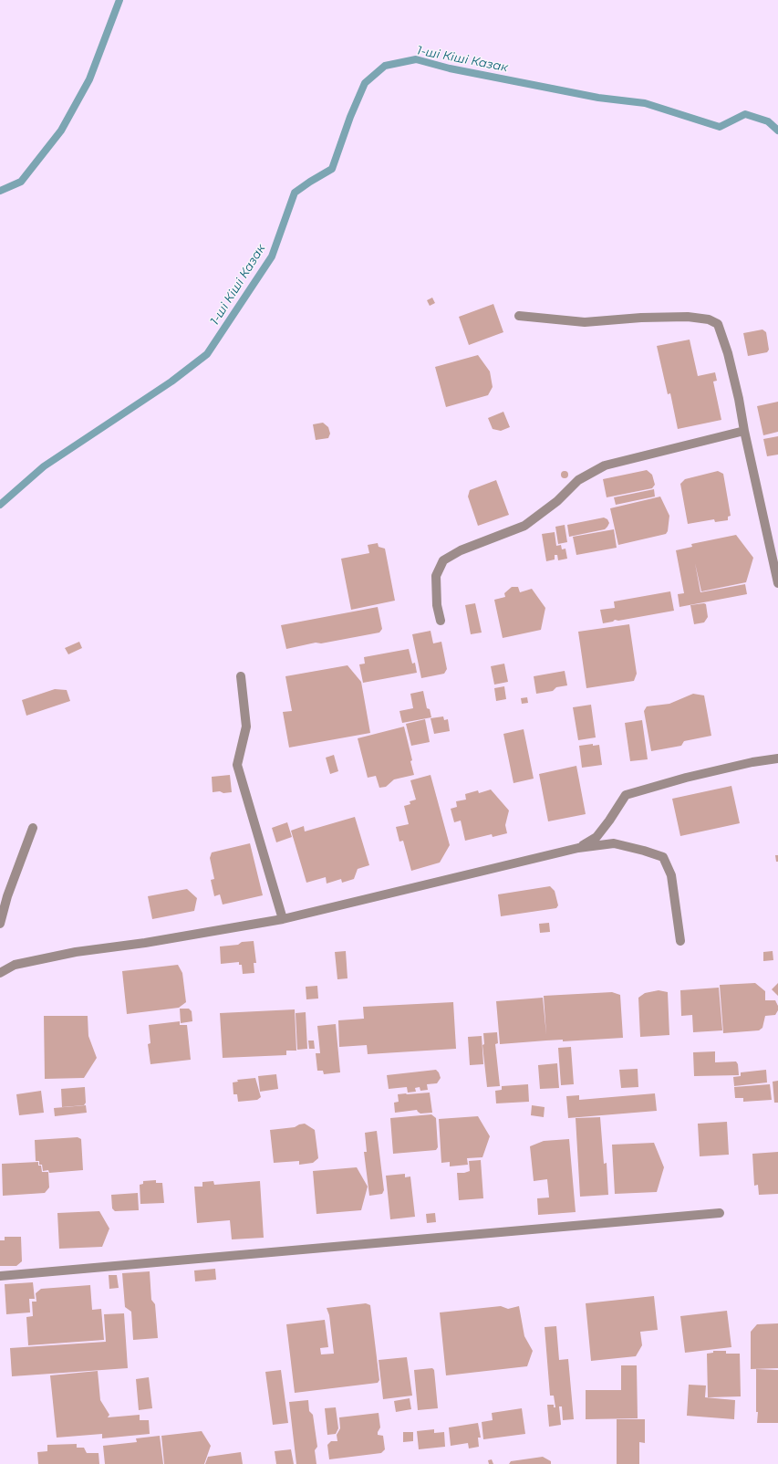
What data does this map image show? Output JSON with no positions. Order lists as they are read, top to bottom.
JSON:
{
  "water": ["1-ші Кіші Казак"]
}
